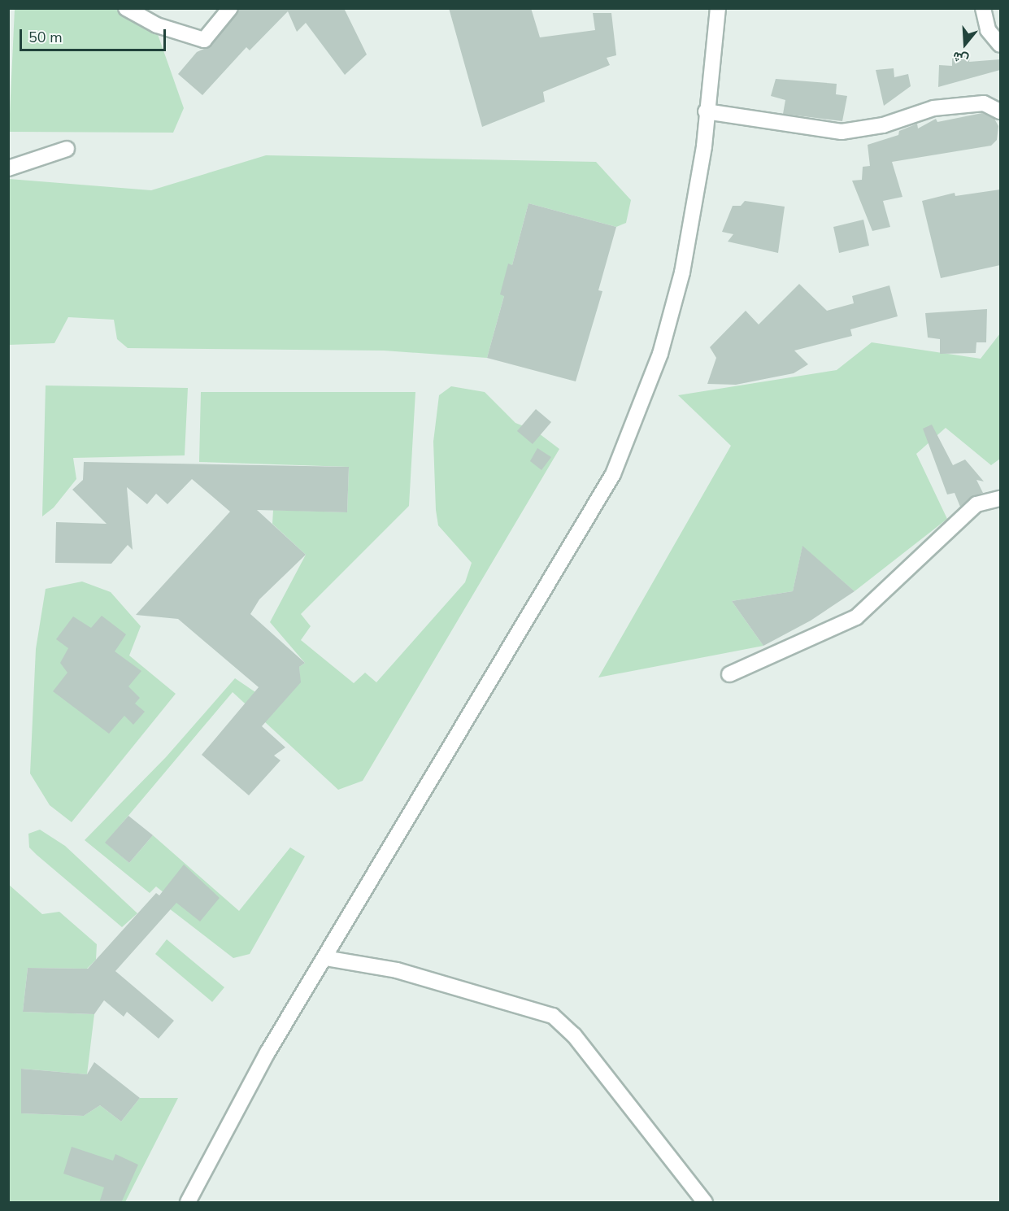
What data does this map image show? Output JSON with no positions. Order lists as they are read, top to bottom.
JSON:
{
  "scale_bar": "50 m",
  "north": "bottom"
}
